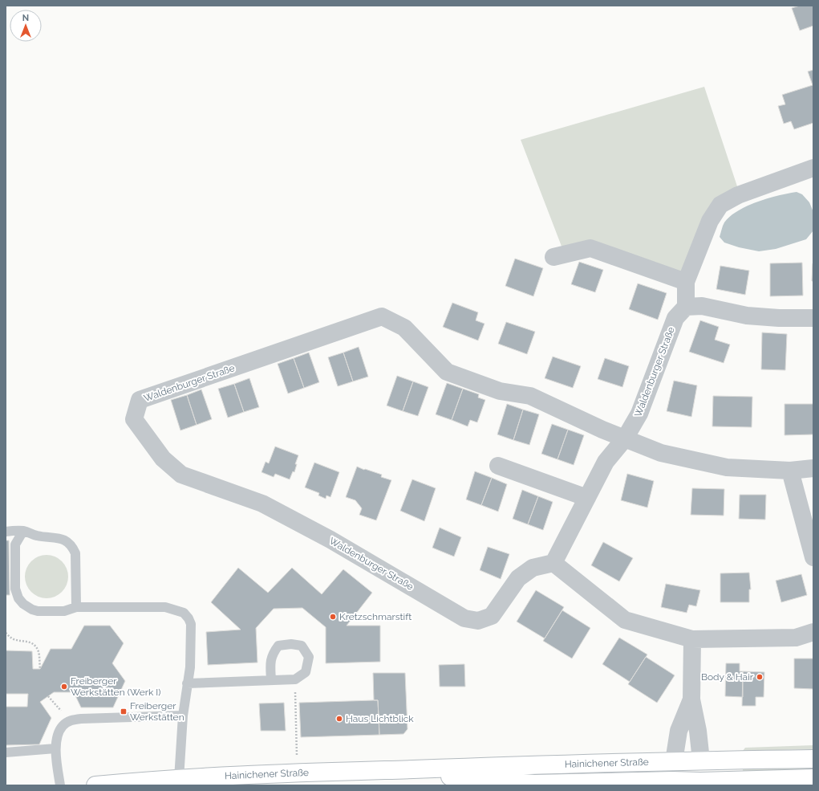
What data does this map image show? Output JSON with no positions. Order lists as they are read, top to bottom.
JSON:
{
  "streets": {
    "main road": ["Hainichener Straße"],
    "street": ["Waldenburger Straße"]
  },
  "places": {
    "other": [
      "Kretzschmarstift",
      "Body & Hair",
      "Freiberger Werkstätten (Werk I)",
      "Haus Lichtblick"
    ],
    "transit": ["Freiberger Werkstätten"]
  },
  "north": "top"
}
